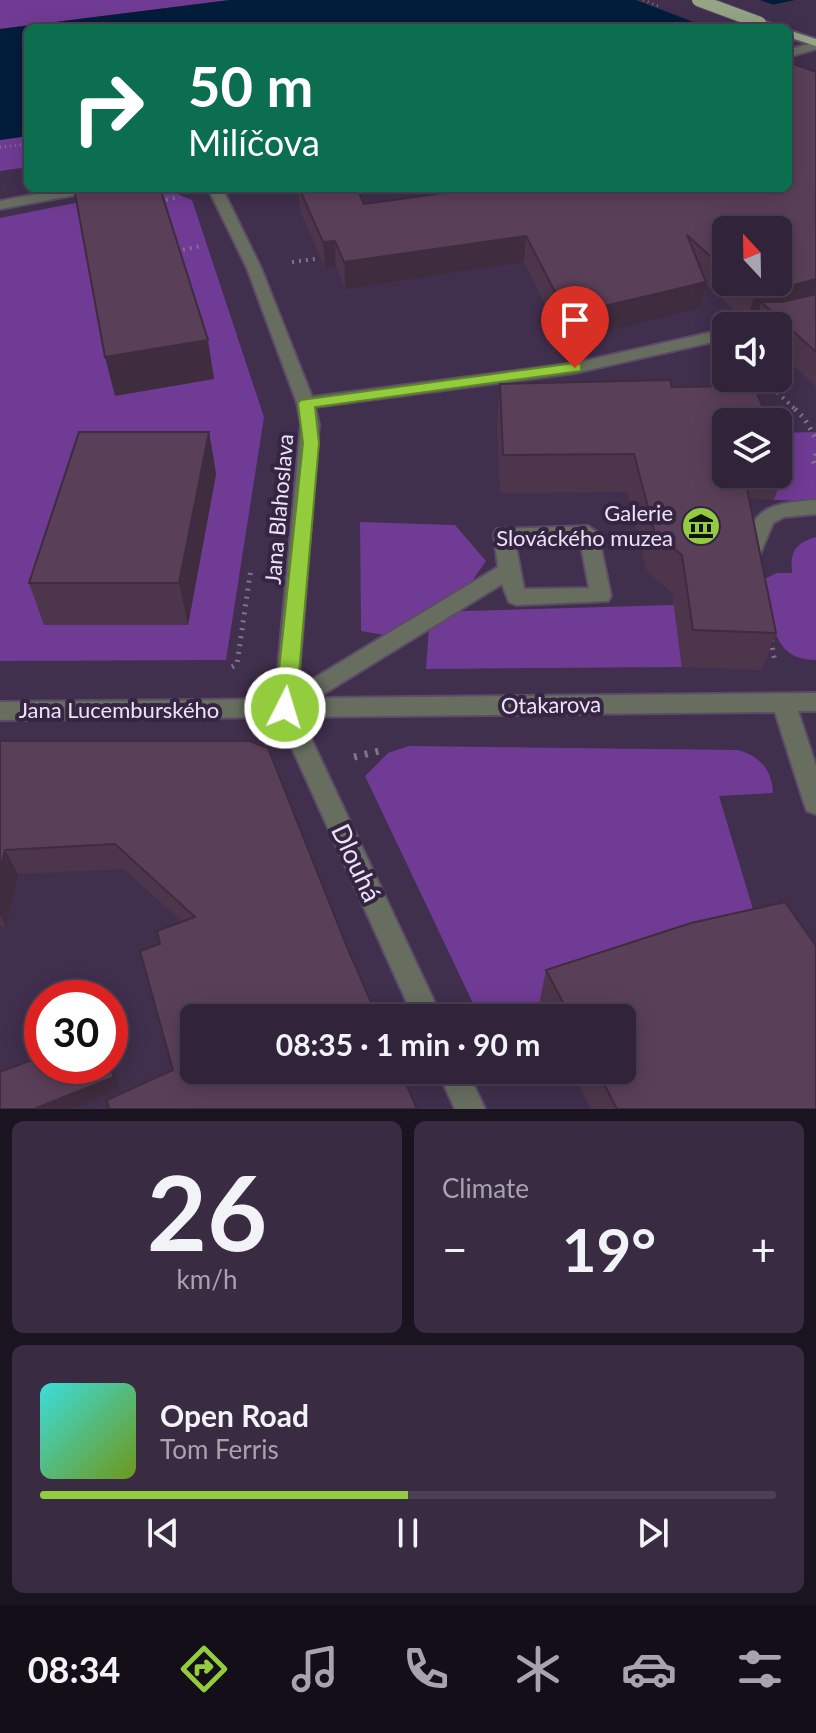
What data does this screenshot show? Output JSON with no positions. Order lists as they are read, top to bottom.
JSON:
{
  "streets": {
    "street": [
      "Jana Blahoslava",
      "Otakarova",
      "Jana Lucemburského",
      "Dlouhá"
    ]
  },
  "crossings": [
    ["Jana Blahoslava", "Otakarova"],
    ["Jana Blahoslava", "Jana Lucemburského"],
    ["Jana Blahoslava", "Dlouhá"],
    ["Otakarova", "Jana Lucemburského"],
    ["Otakarova", "Dlouhá"],
    ["Jana Lucemburského", "Dlouhá"]
  ],
  "places": {
    "museum": ["Galerie Slováckého muzea"]
  },
  "north": "top",
  "page": {
    "turn": ["50 m", "Milíčova"],
    "limit": "30",
    "trip": "08:35 · 1 min · 90 m",
    "tile": [
      ["26", "km/h"],
      "Climate"
    ],
    "heat": ["−", "19°", "+"],
    "song": ["Open Road", "Tom Ferris"],
    "tabs": "08:34"
  }
}
